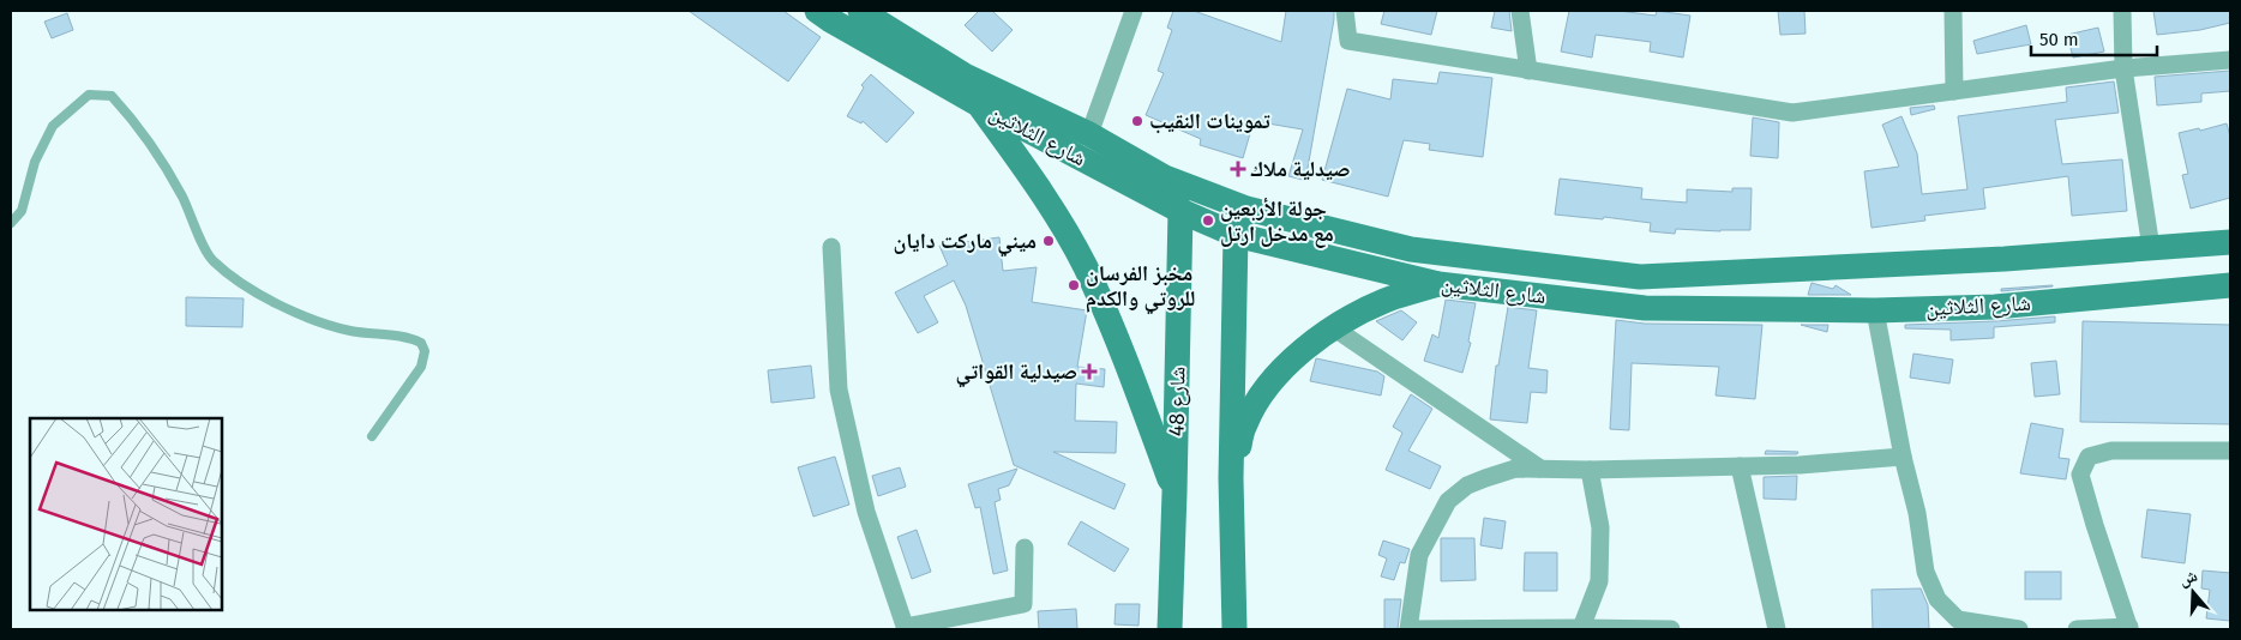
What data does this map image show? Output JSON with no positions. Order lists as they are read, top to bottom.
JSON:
{
  "streets": {
    "main road": ["شارع الثلاثين", "شارع 48"]
  },
  "crossings": [
    ["شارع الثلاثين", "شارع 48"]
  ],
  "places": {
    "other": [
      "تموينات النقيب",
      "جولة الأربعين مع مدخل ارتل",
      "ميني ماركت دايان",
      "مخبز الفرسان للروتي والكدم"
    ],
    "health": ["صيدلية ملاك", "صيدلية القواتي"]
  },
  "scale_bar": "50 m",
  "north": "top"
}
